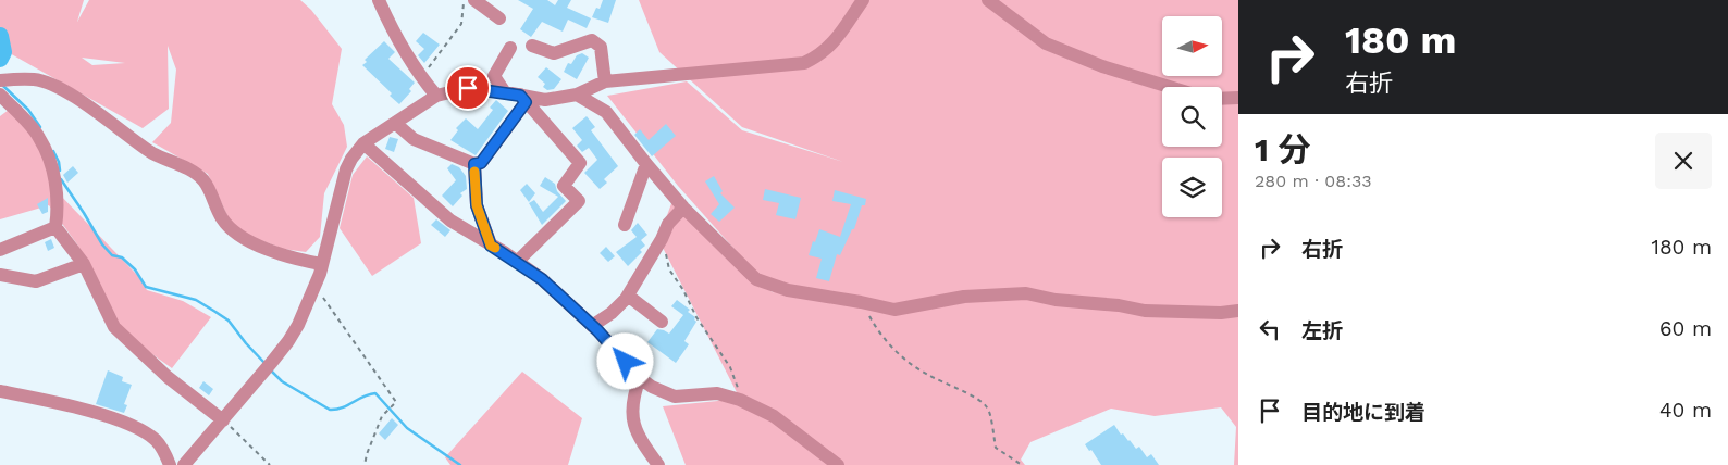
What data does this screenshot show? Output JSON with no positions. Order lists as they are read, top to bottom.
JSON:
{
  "north": "right",
  "page": {
    "turn": ["180 m", "右折"],
    "heading": ["1 分", "280 m · 08:33"],
    "list": [
      {
        "name": "右折",
        "value": "180 m"
      },
      {
        "name": "左折",
        "value": "60 m"
      },
      {
        "name": "目的地に到着",
        "value": "40 m"
      }
    ]
  }
}
